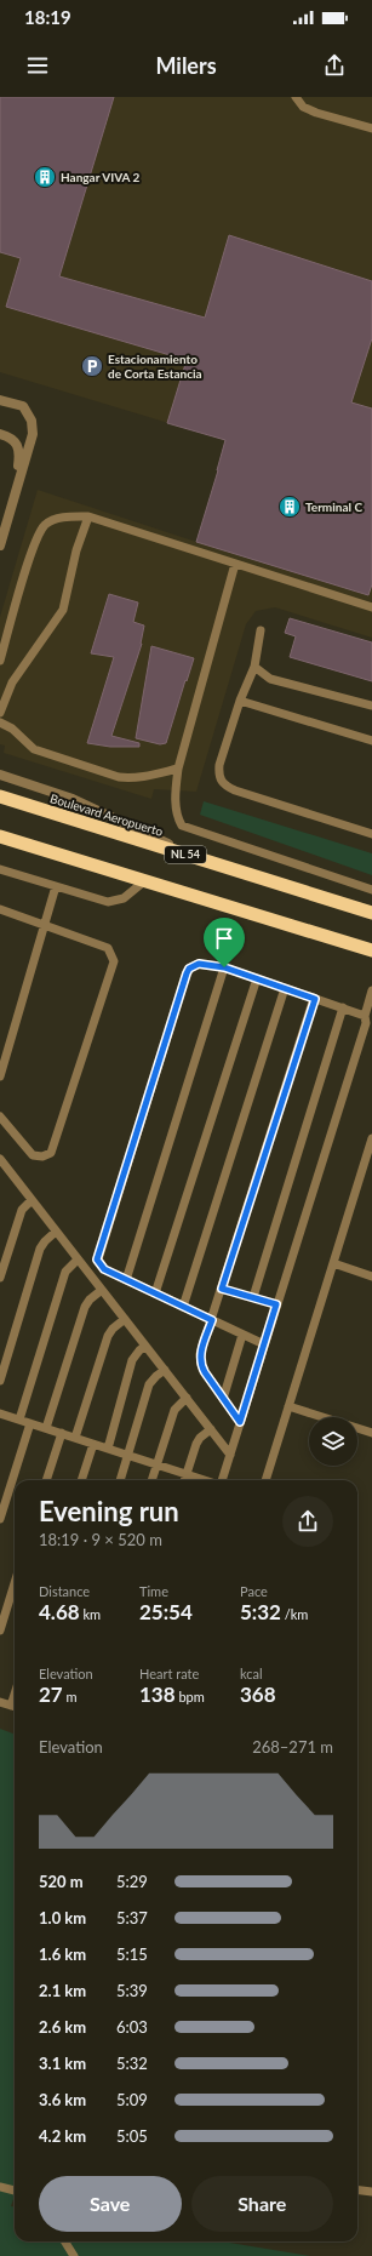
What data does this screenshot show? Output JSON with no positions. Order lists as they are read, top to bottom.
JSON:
{
  "streets": {
    "highway": ["Boulevard Aeropuerto", "NL 54"]
  },
  "places": {
    "building": ["Hangar VIVA 2", "Terminal C"],
    "parking": ["Estacionamiento de Corta Estancia"]
  },
  "page": {
    "status": "18:19",
    "header": "Milers",
    "heading": ["Evening run", "18:19 · 9 × 520 m"],
    "stats": [
      ["Distance", "4.68 km"],
      ["Time", "25:54"],
      ["Pace", "5:32 /km"],
      ["Elevation", "27 m"],
      ["Heart rate", "138 bpm"],
      ["kcal", "368"]
    ],
    "chart": ["Elevation", "268–271 m"],
    "list": [
      {
        "name": "520 m",
        "note": "5:29"
      },
      {
        "name": "1.0 km",
        "note": "5:37"
      },
      {
        "name": "1.6 km",
        "note": "5:15"
      },
      {
        "name": "2.1 km",
        "note": "5:39"
      },
      {
        "name": "2.6 km",
        "note": "6:03"
      },
      {
        "name": "3.1 km",
        "note": "5:32"
      },
      {
        "name": "3.6 km",
        "note": "5:09"
      },
      {
        "name": "4.2 km",
        "note": "5:05"
      }
    ],
    "buttons": ["Save", "Share"]
  }
}
